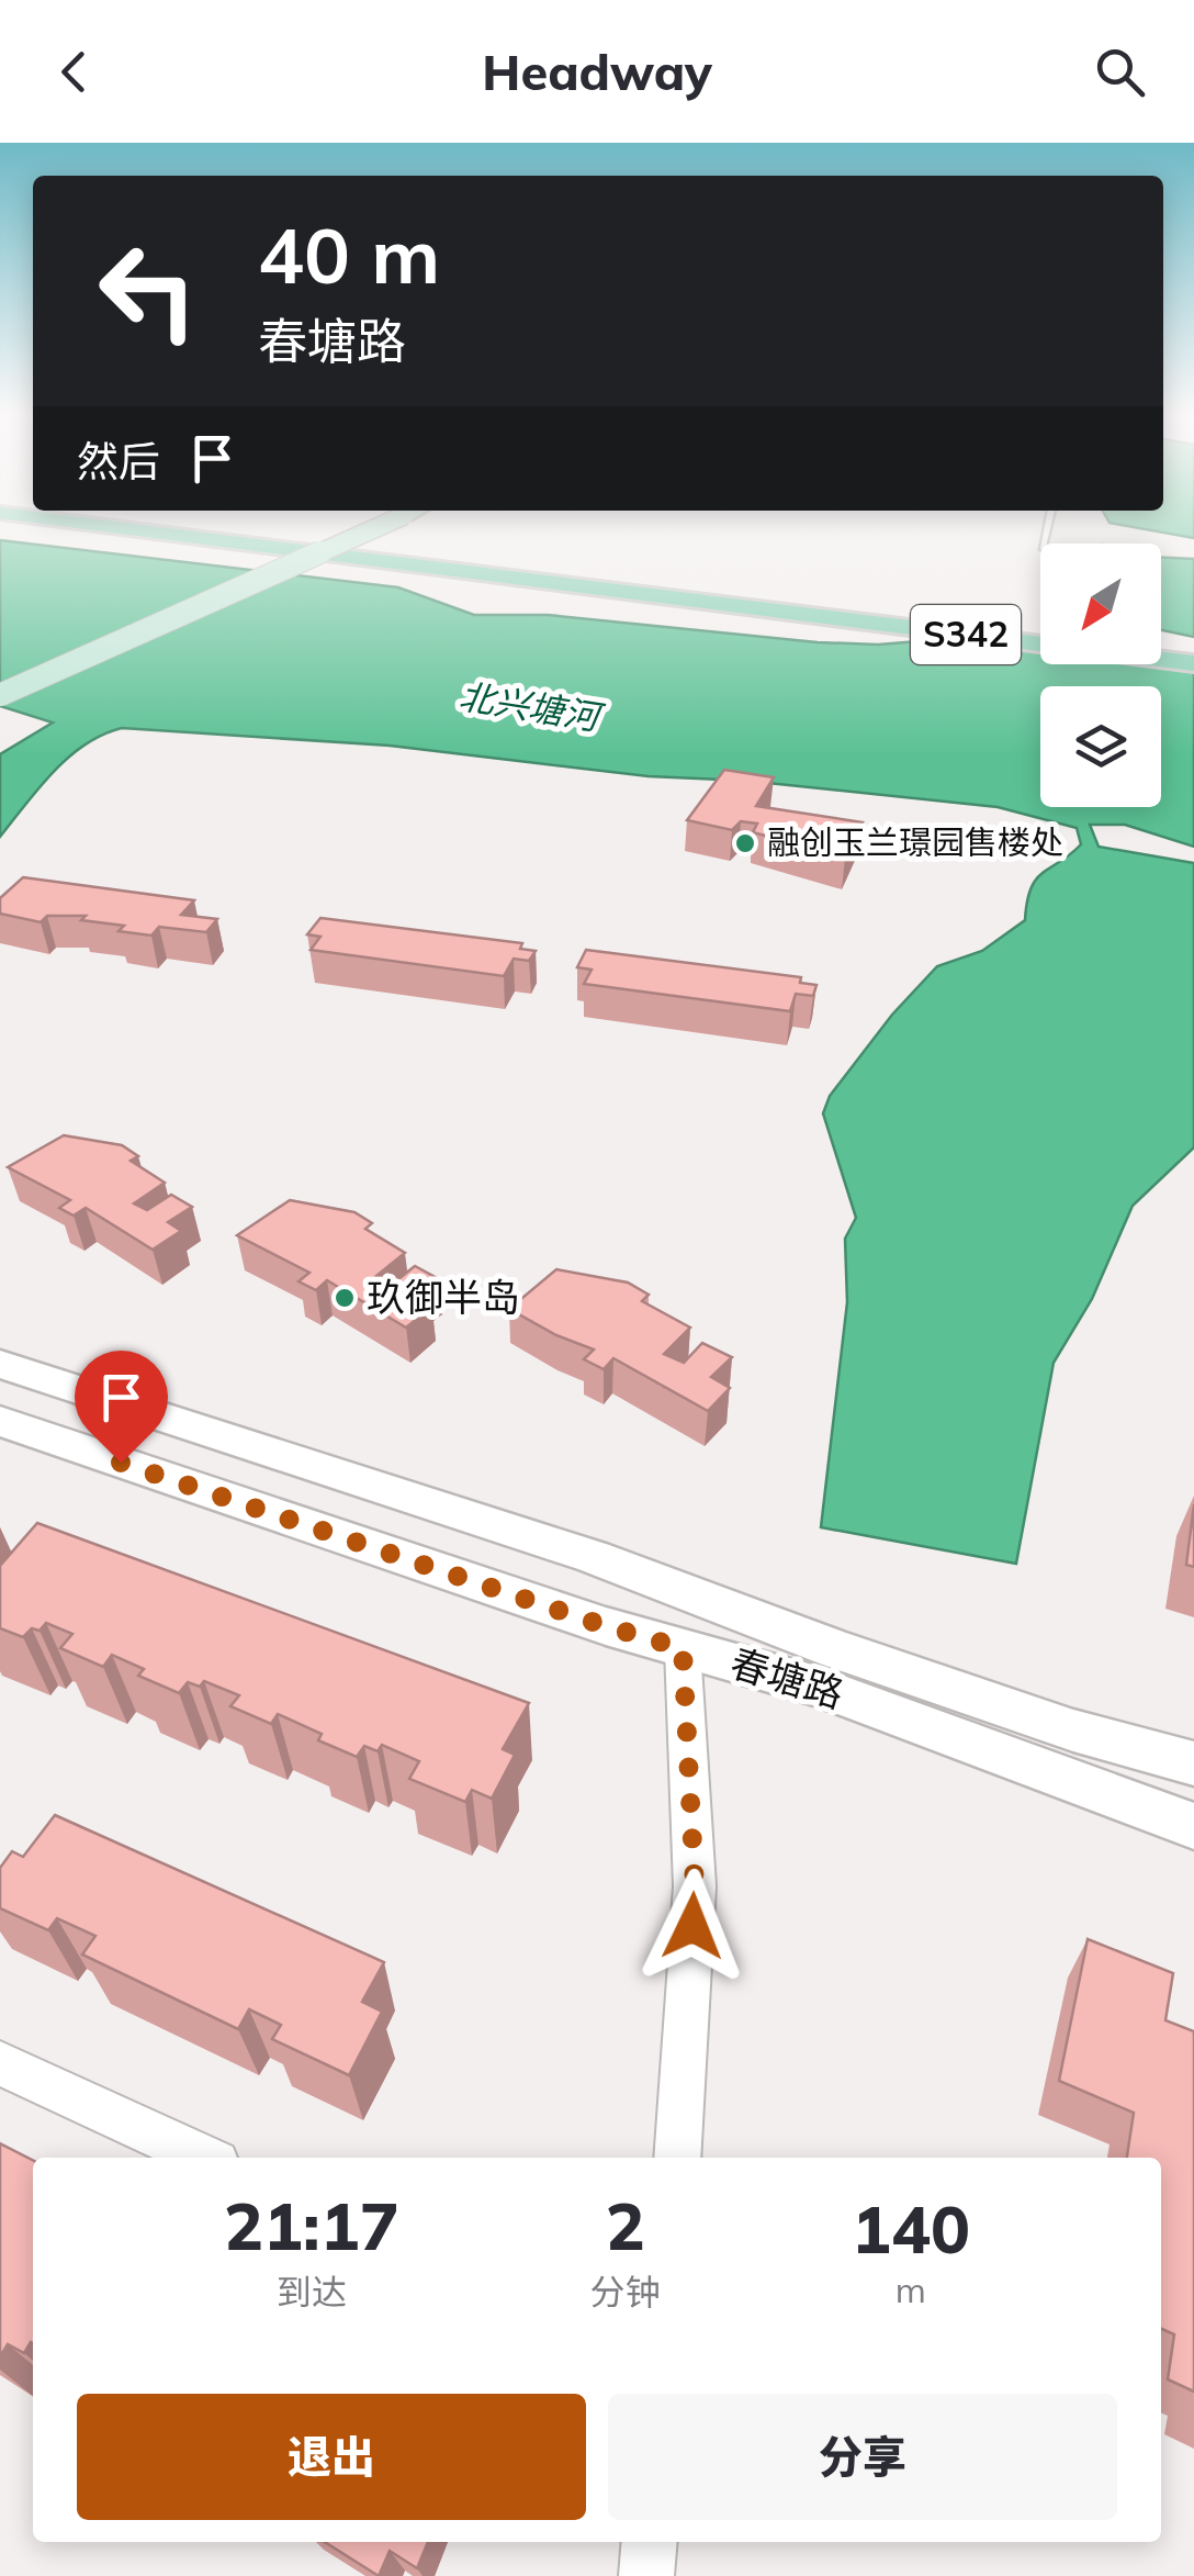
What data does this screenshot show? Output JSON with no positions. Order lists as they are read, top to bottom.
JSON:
{
  "streets": {
    "main road": ["S342"],
    "street": ["春塘路"]
  },
  "water": ["北兴塘河"],
  "places": ["融创玉兰璟园售楼处", "玖御半岛"],
  "north": "bottom left",
  "page": {
    "header": "Headway",
    "turn": ["40 m", "春塘路"],
    "then": "然后",
    "eta": [
      "21:17",
      "到达",
      "2",
      "分钟",
      "140",
      "m"
    ],
    "buttons": ["退出", "分享"]
  }
}
